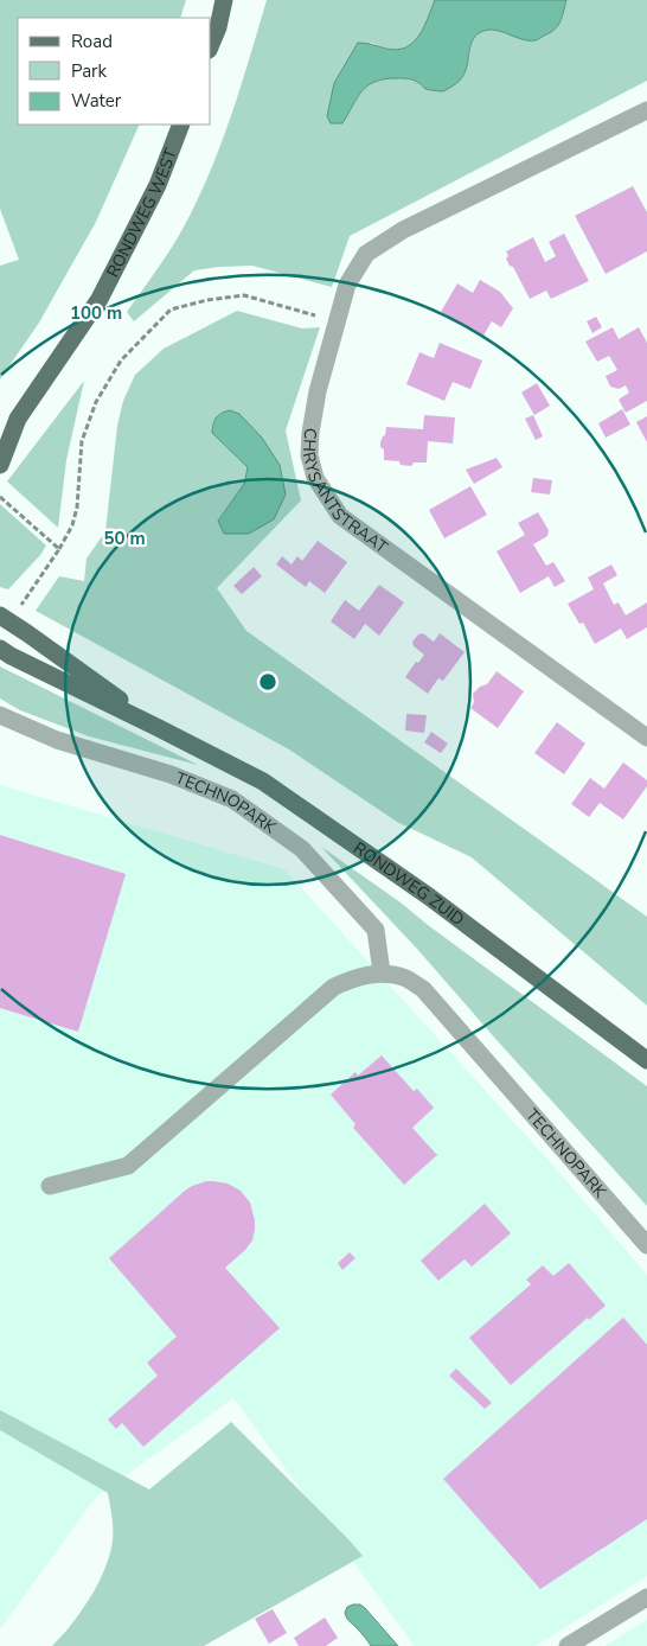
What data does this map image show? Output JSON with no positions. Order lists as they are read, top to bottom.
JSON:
{
  "streets": {
    "main road": ["RONDWEG WEST", "RONDWEG ZUID"],
    "street": ["CHRYSANTSTRAAT", "TECHNOPARK"]
  },
  "legend": ["Road", "Park", "Water"],
  "rings": ["100 m", "50 m"]
}
